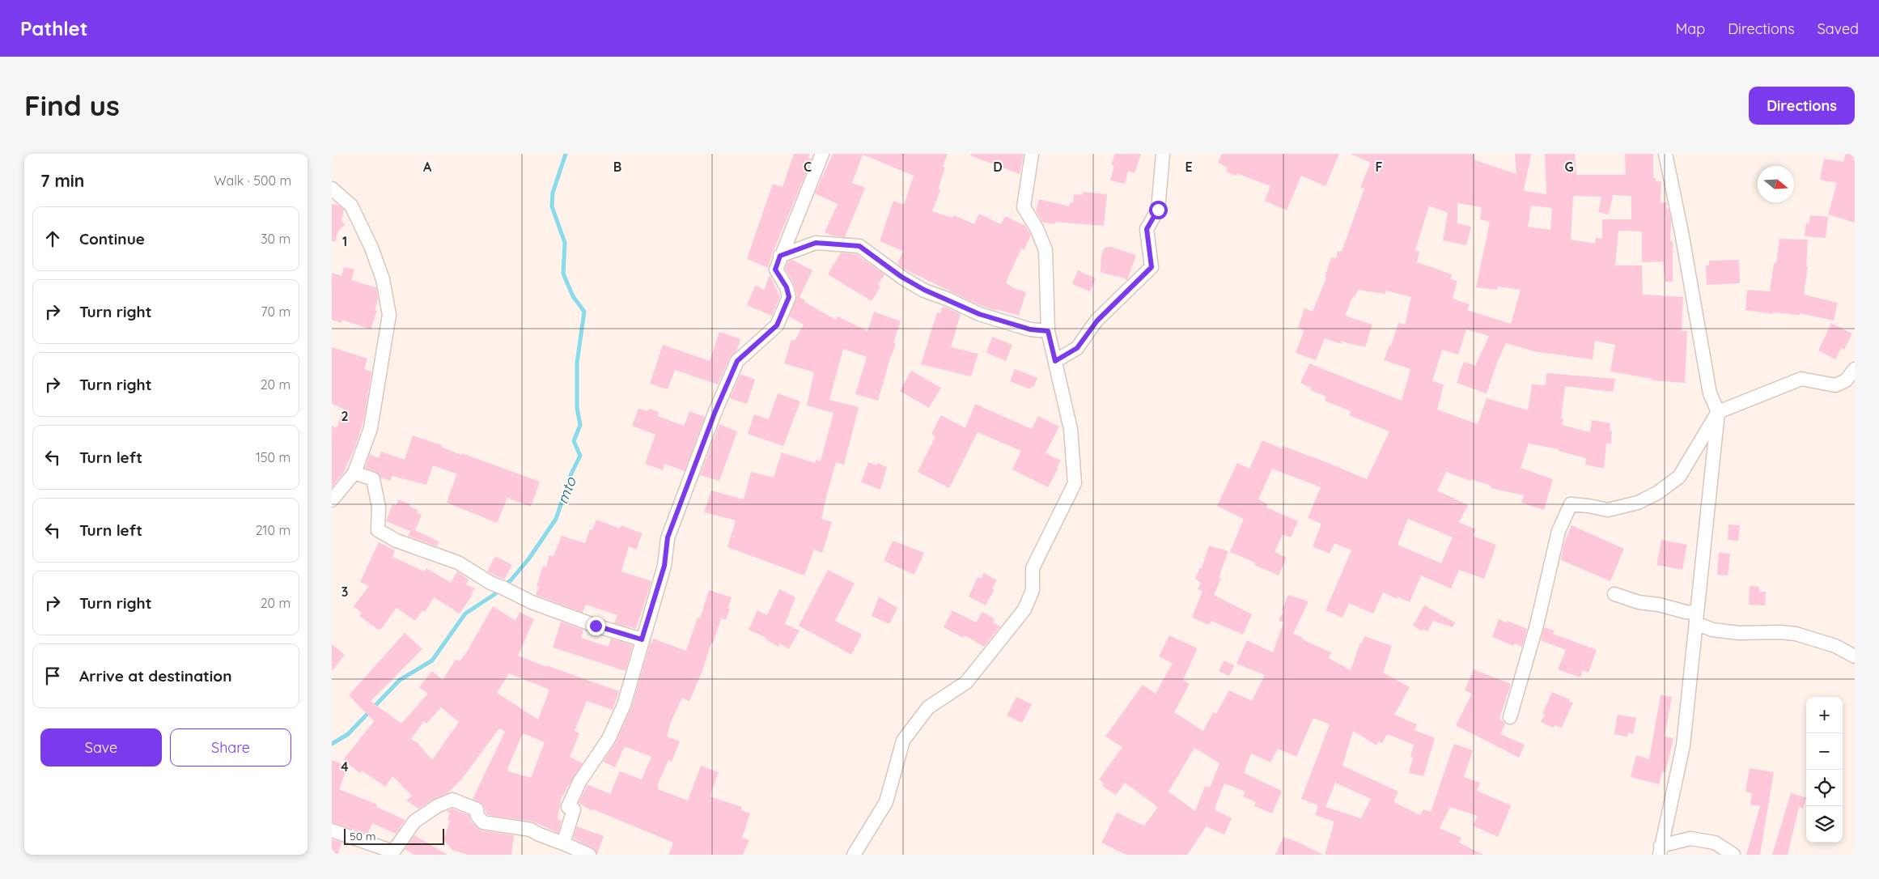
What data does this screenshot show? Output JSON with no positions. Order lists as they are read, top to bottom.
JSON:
{
  "water": ["mto"],
  "scale_bar": "50 m",
  "north": "right",
  "page": {
    "header": "Pathlet",
    "nav": ["Map", "Directions", "Saved"],
    "buttons": [
      "Directions",
      ["Save", "Share"]
    ],
    "title": "Find us",
    "heading": ["7 min", "Walk · 500 m"],
    "list": [
      ["Continue", "30 m"],
      ["Turn right", "70 m"],
      ["Turn right", "20 m"],
      ["Turn left", "150 m"],
      ["Turn left", "210 m"],
      ["Turn right", "20 m"],
      "Arrive at destination"
    ],
    "map_buttons": ["+", "−"],
    "scale": "50 m"
  },
  "grid": {
    "columns": [
      "A",
      "B",
      "C",
      "D",
      "E",
      "F",
      "G"
    ],
    "rows": [
      "1",
      "2",
      "3",
      "4"
    ]
  }
}
